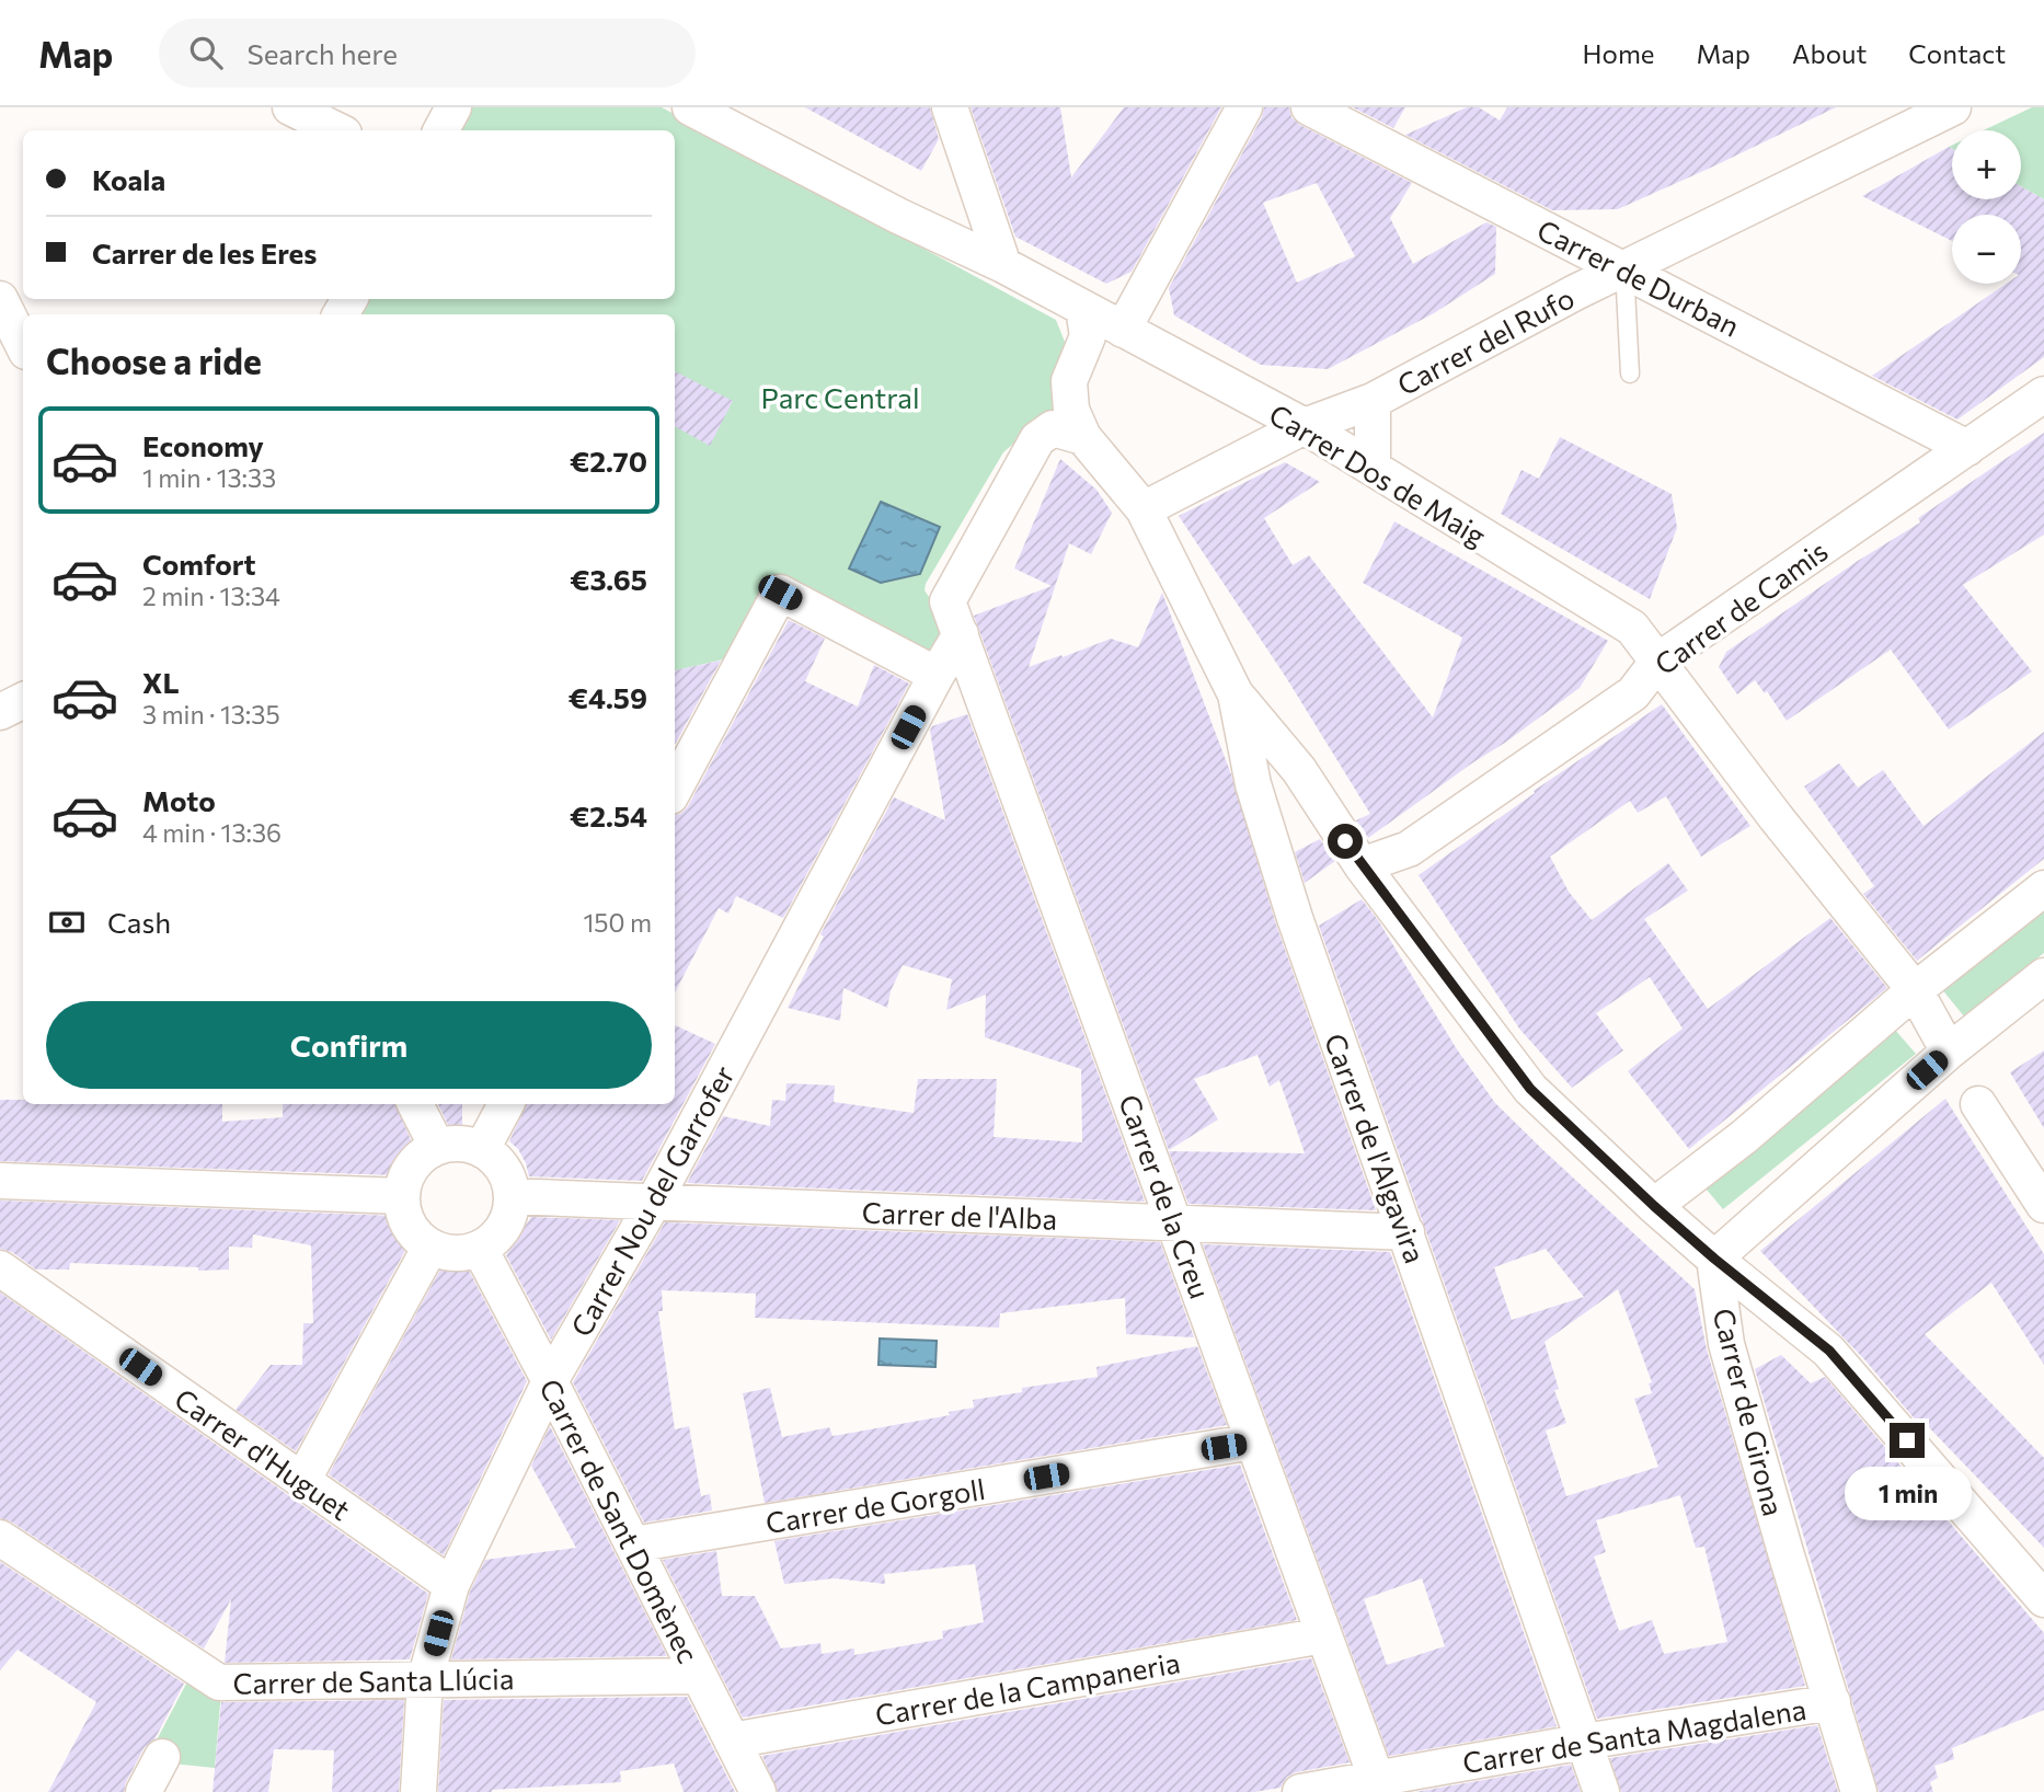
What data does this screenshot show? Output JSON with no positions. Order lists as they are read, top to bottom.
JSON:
{
  "streets": {
    "street": [
      "Carrer de Durban",
      "Carrer del Rufo",
      "Carrer Dos de Maig",
      "Carrer de Camis",
      "Carrer de l'Algavira",
      "Carrer de la Creu",
      "Carrer Nou del Garrofer",
      "Carrer de l'Alba",
      "Carrer de Girona",
      "Carrer d'Huguet",
      "Carrer de Gorgoll",
      "Carrer de Sant Domènec",
      "Carrer de Santa Llúcia",
      "Carrer de la Campaneria",
      "Carrer de Santa Magdalena"
    ]
  },
  "crossings": [
    ["Carrer de Durban", "Carrer del Rufo"],
    ["Carrer de Durban", "Carrer de Camis"],
    ["Carrer del Rufo", "Carrer Dos de Maig"],
    ["Carrer del Rufo", "Carrer de l'Algavira"],
    ["Carrer Dos de Maig", "Carrer de Camis"],
    ["Carrer de l'Algavira", "Carrer de la Creu"],
    ["Carrer de l'Algavira", "Carrer de l'Alba"],
    ["Carrer de l'Algavira", "Carrer de Santa Magdalena"],
    ["Carrer de la Creu", "Carrer Nou del Garrofer"],
    ["Carrer de la Creu", "Carrer de l'Alba"],
    ["Carrer de la Creu", "Carrer de Gorgoll"],
    ["Carrer de la Creu", "Carrer de la Campaneria"],
    ["Carrer de la Creu", "Carrer de Santa Magdalena"],
    ["Carrer Nou del Garrofer", "Carrer de l'Alba"],
    ["Carrer Nou del Garrofer", "Carrer d'Huguet"],
    ["Carrer Nou del Garrofer", "Carrer de Sant Domènec"],
    ["Carrer Nou del Garrofer", "Carrer de Santa Llúcia"],
    ["Carrer de l'Alba", "Carrer de Sant Domènec"],
    ["Carrer de Girona", "Carrer de Santa Magdalena"],
    ["Carrer de Gorgoll", "Carrer de Sant Domènec"],
    ["Carrer de Sant Domènec", "Carrer de Santa Llúcia"],
    ["Carrer de Sant Domènec", "Carrer de la Campaneria"]
  ],
  "parks": ["Parc Central"],
  "page": {
    "header": "Map",
    "search": "Search here",
    "nav": [
      "Home",
      "Map",
      "About",
      "Contact"
    ],
    "map_buttons": ["+", "−"],
    "banner": ["Koala", "Carrer de les Eres"],
    "heading": "Choose a ride",
    "list": [
      {
        "name": "Economy",
        "note": "1 min · 13:33",
        "value": "€2.70"
      },
      {
        "name": "Comfort",
        "note": "2 min · 13:34",
        "value": "€3.65"
      },
      {
        "name": "XL",
        "note": "3 min · 13:35",
        "value": "€4.59"
      },
      {
        "name": "Moto",
        "note": "4 min · 13:36",
        "value": "€2.54"
      }
    ],
    "pay": ["Cash", "150 m"],
    "buttons": "Confirm",
    "bubble": "1 min"
  }
}
